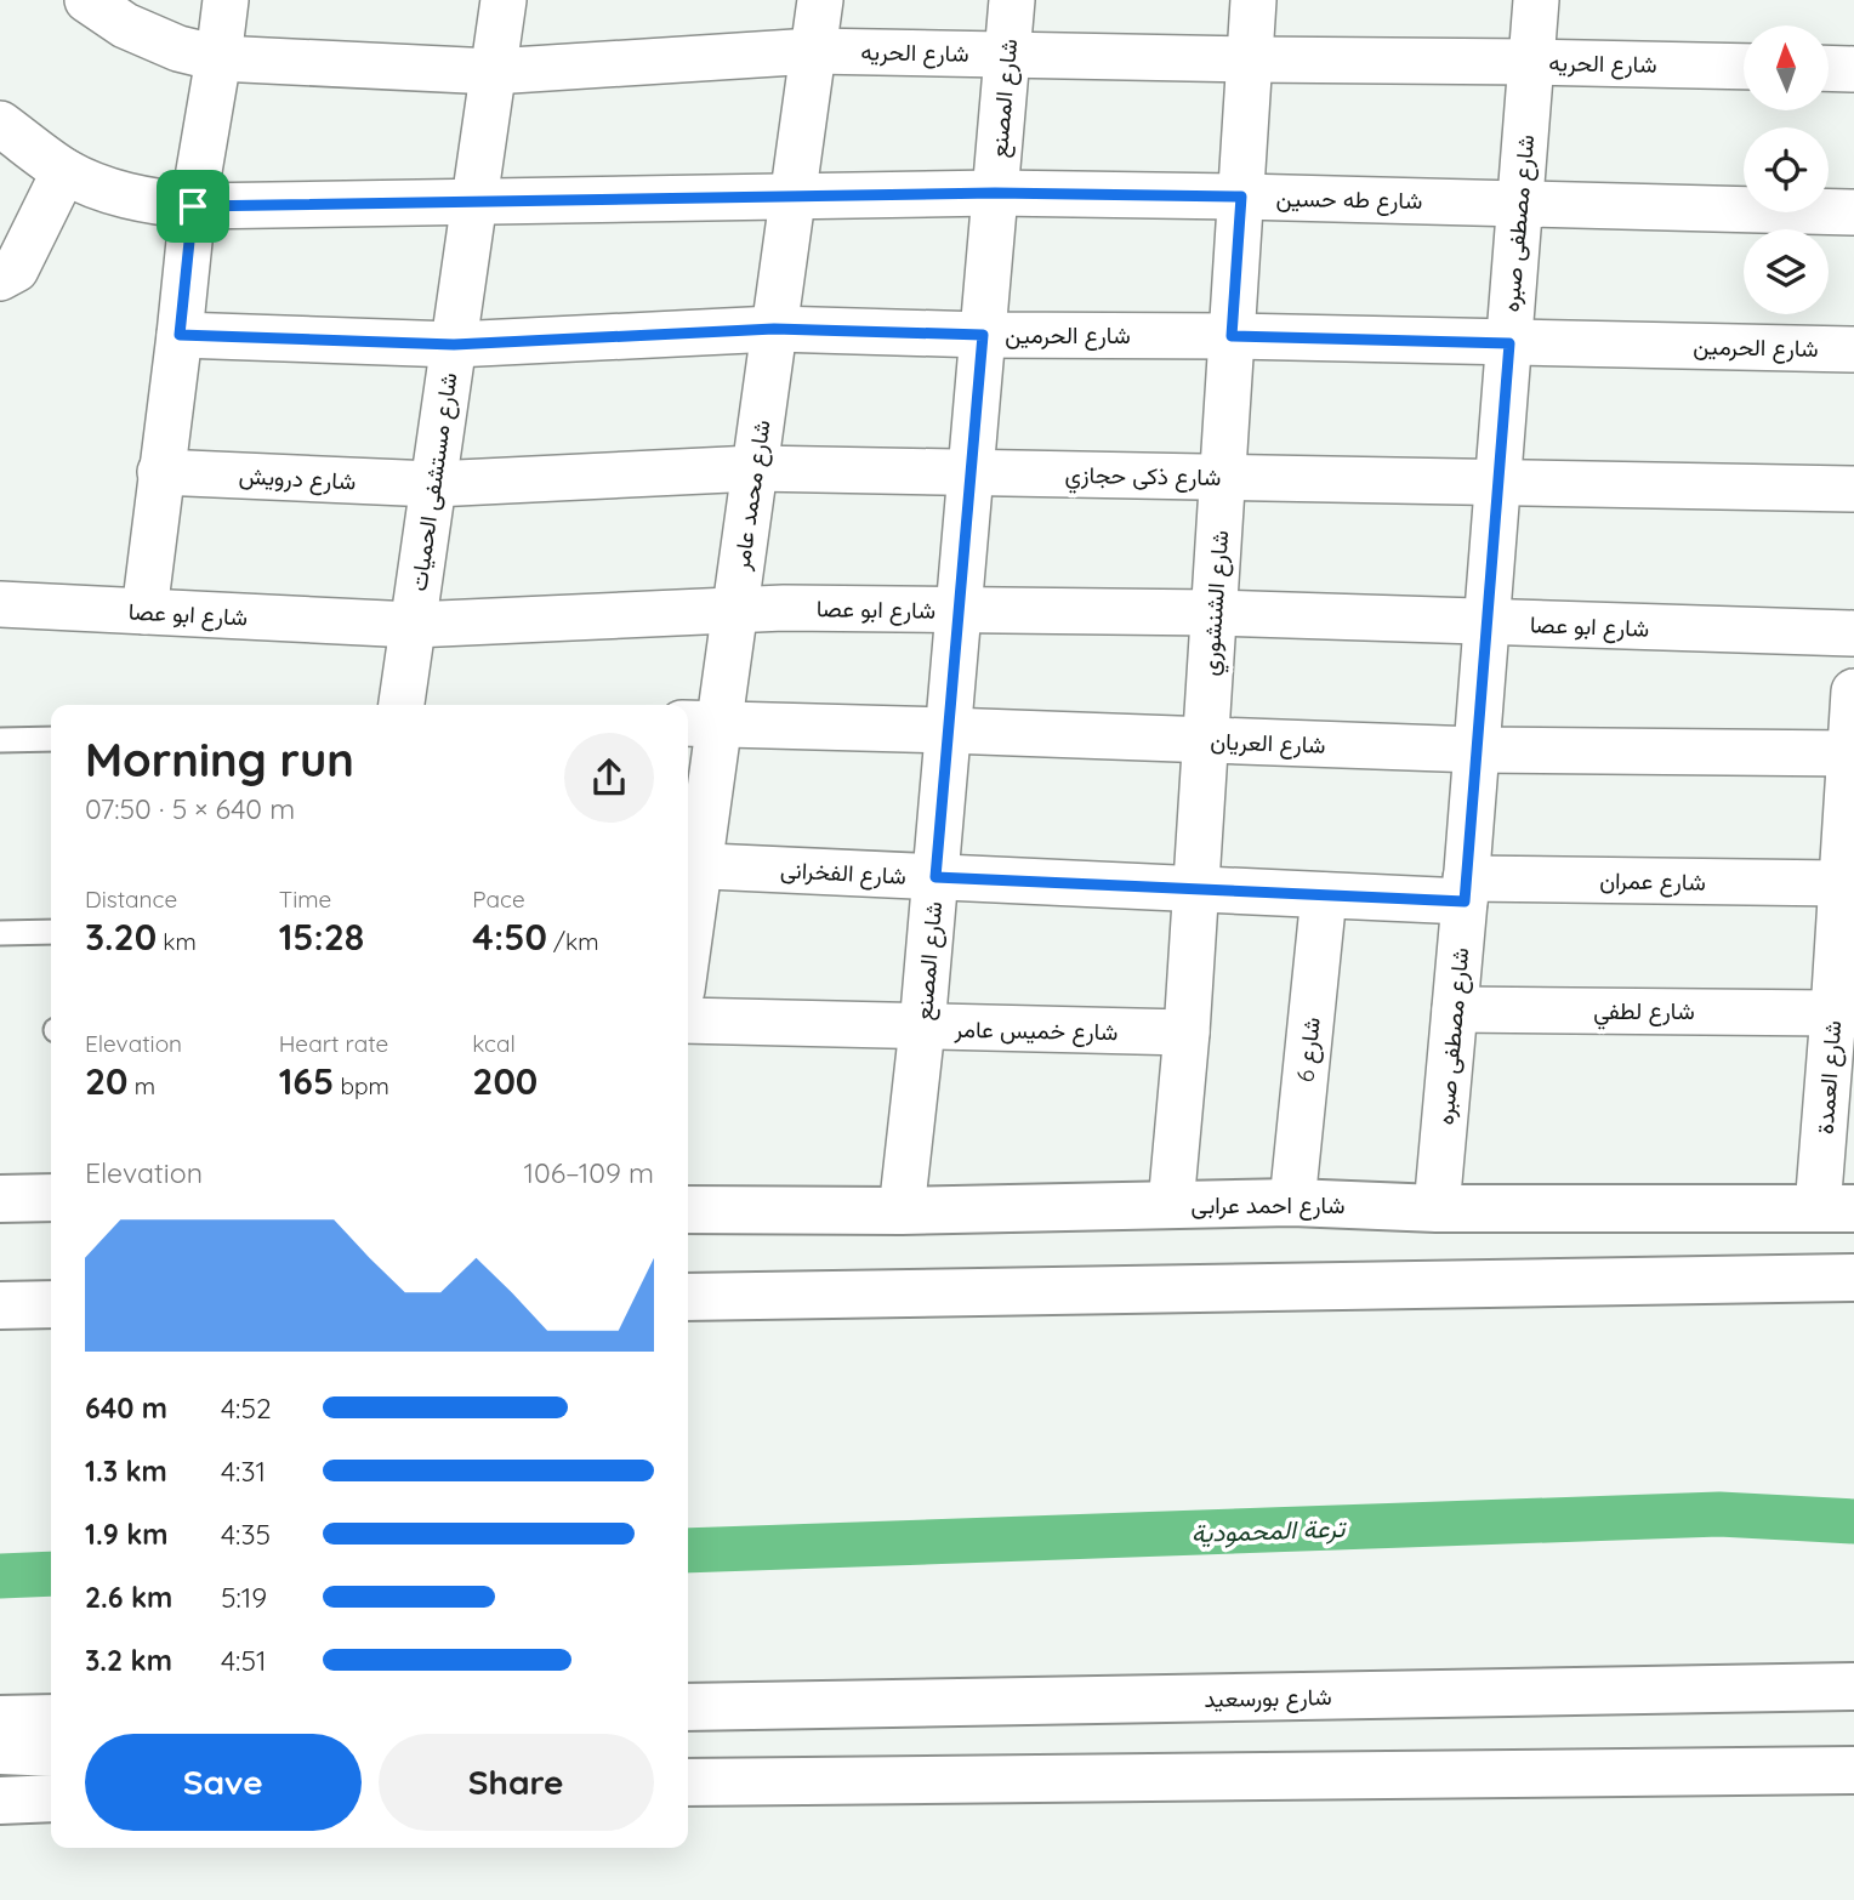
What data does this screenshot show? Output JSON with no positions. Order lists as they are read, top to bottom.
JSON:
{
  "streets": {
    "main road": ["شارع احمد عرابى", "شارع بورسعيد"],
    "street": [
      "شارع الحريه",
      "شارع المصنع",
      "شارع طه حسين",
      "شارع مصطفى صبره",
      "شارع الحرمين",
      "شارع ذكى حجازي",
      "شارع درويش",
      "شارع مستشفى الحميات",
      "شارع محمد عامر",
      "شارع الشنشوري",
      "شارع ابو عصا",
      "شارع العريان",
      "شارع الفخرانى",
      "شارع عمران",
      "شارع لطفي",
      "شارع خميس عامر",
      "شارع 6",
      "شارع العمدة"
    ]
  },
  "crossings": [
    ["شارع الحريه", "شارع المصنع"],
    ["شارع الحريه", "شارع مصطفى صبره"],
    ["شارع الحريه", "شارع مستشفى الحميات"],
    ["شارع الحريه", "شارع محمد عامر"],
    ["شارع الحريه", "شارع الشنشوري"],
    ["شارع المصنع", "شارع طه حسين"],
    ["شارع المصنع", "شارع الحرمين"],
    ["شارع المصنع", "شارع ذكى حجازي"],
    ["شارع المصنع", "شارع ابو عصا"],
    ["شارع المصنع", "شارع العريان"],
    ["شارع المصنع", "شارع الفخرانى"],
    ["شارع المصنع", "شارع خميس عامر"],
    ["شارع المصنع", "شارع احمد عرابى"],
    ["شارع طه حسين", "شارع مصطفى صبره"],
    ["شارع طه حسين", "شارع مستشفى الحميات"],
    ["شارع طه حسين", "شارع محمد عامر"],
    ["شارع طه حسين", "شارع الشنشوري"],
    ["شارع مصطفى صبره", "شارع الحرمين"],
    ["شارع مصطفى صبره", "شارع ذكى حجازي"],
    ["شارع مصطفى صبره", "شارع ابو عصا"],
    ["شارع مصطفى صبره", "شارع العريان"],
    ["شارع مصطفى صبره", "شارع الفخرانى"],
    ["شارع مصطفى صبره", "شارع عمران"],
    ["شارع مصطفى صبره", "شارع لطفي"],
    ["شارع مصطفى صبره", "شارع احمد عرابى"],
    ["شارع الحرمين", "شارع مستشفى الحميات"],
    ["شارع الحرمين", "شارع محمد عامر"],
    ["شارع الحرمين", "شارع الشنشوري"],
    ["شارع ذكى حجازي", "شارع درويش"],
    ["شارع ذكى حجازي", "شارع مستشفى الحميات"],
    ["شارع ذكى حجازي", "شارع محمد عامر"],
    ["شارع ذكى حجازي", "شارع الشنشوري"],
    ["شارع درويش", "شارع مستشفى الحميات"],
    ["شارع مستشفى الحميات", "شارع ابو عصا"],
    ["شارع محمد عامر", "شارع ابو عصا"],
    ["شارع محمد عامر", "شارع العريان"],
    ["شارع محمد عامر", "شارع الفخرانى"],
    ["شارع الشنشوري", "شارع ابو عصا"],
    ["شارع الشنشوري", "شارع العريان"],
    ["شارع الشنشوري", "شارع الفخرانى"],
    ["شارع الشنشوري", "شارع خميس عامر"],
    ["شارع الشنشوري", "شارع احمد عرابى"],
    ["شارع العريان", "شارع العمدة"],
    ["شارع الفخرانى", "شارع عمران"],
    ["شارع الفخرانى", "شارع 6"],
    ["شارع عمران", "شارع العمدة"],
    ["شارع لطفي", "شارع العمدة"],
    ["شارع 6", "شارع احمد عرابى"],
    ["شارع العمدة", "شارع احمد عرابى"]
  ],
  "water": ["ترعة المحمودية"],
  "north": "top",
  "page": {
    "heading": ["Morning run", "07:50 · 5 × 640 m"],
    "stats": [
      ["Distance", "3.20 km"],
      ["Time", "15:28"],
      ["Pace", "4:50 /km"],
      ["Elevation", "20 m"],
      ["Heart rate", "165 bpm"],
      ["kcal", "200"]
    ],
    "chart": ["Elevation", "106–109 m"],
    "list": [
      {
        "name": "640 m",
        "note": "4:52"
      },
      {
        "name": "1.3 km",
        "note": "4:31"
      },
      {
        "name": "1.9 km",
        "note": "4:35"
      },
      {
        "name": "2.6 km",
        "note": "5:19"
      },
      {
        "name": "3.2 km",
        "note": "4:51"
      }
    ],
    "buttons": ["Save", "Share"]
  }
}
